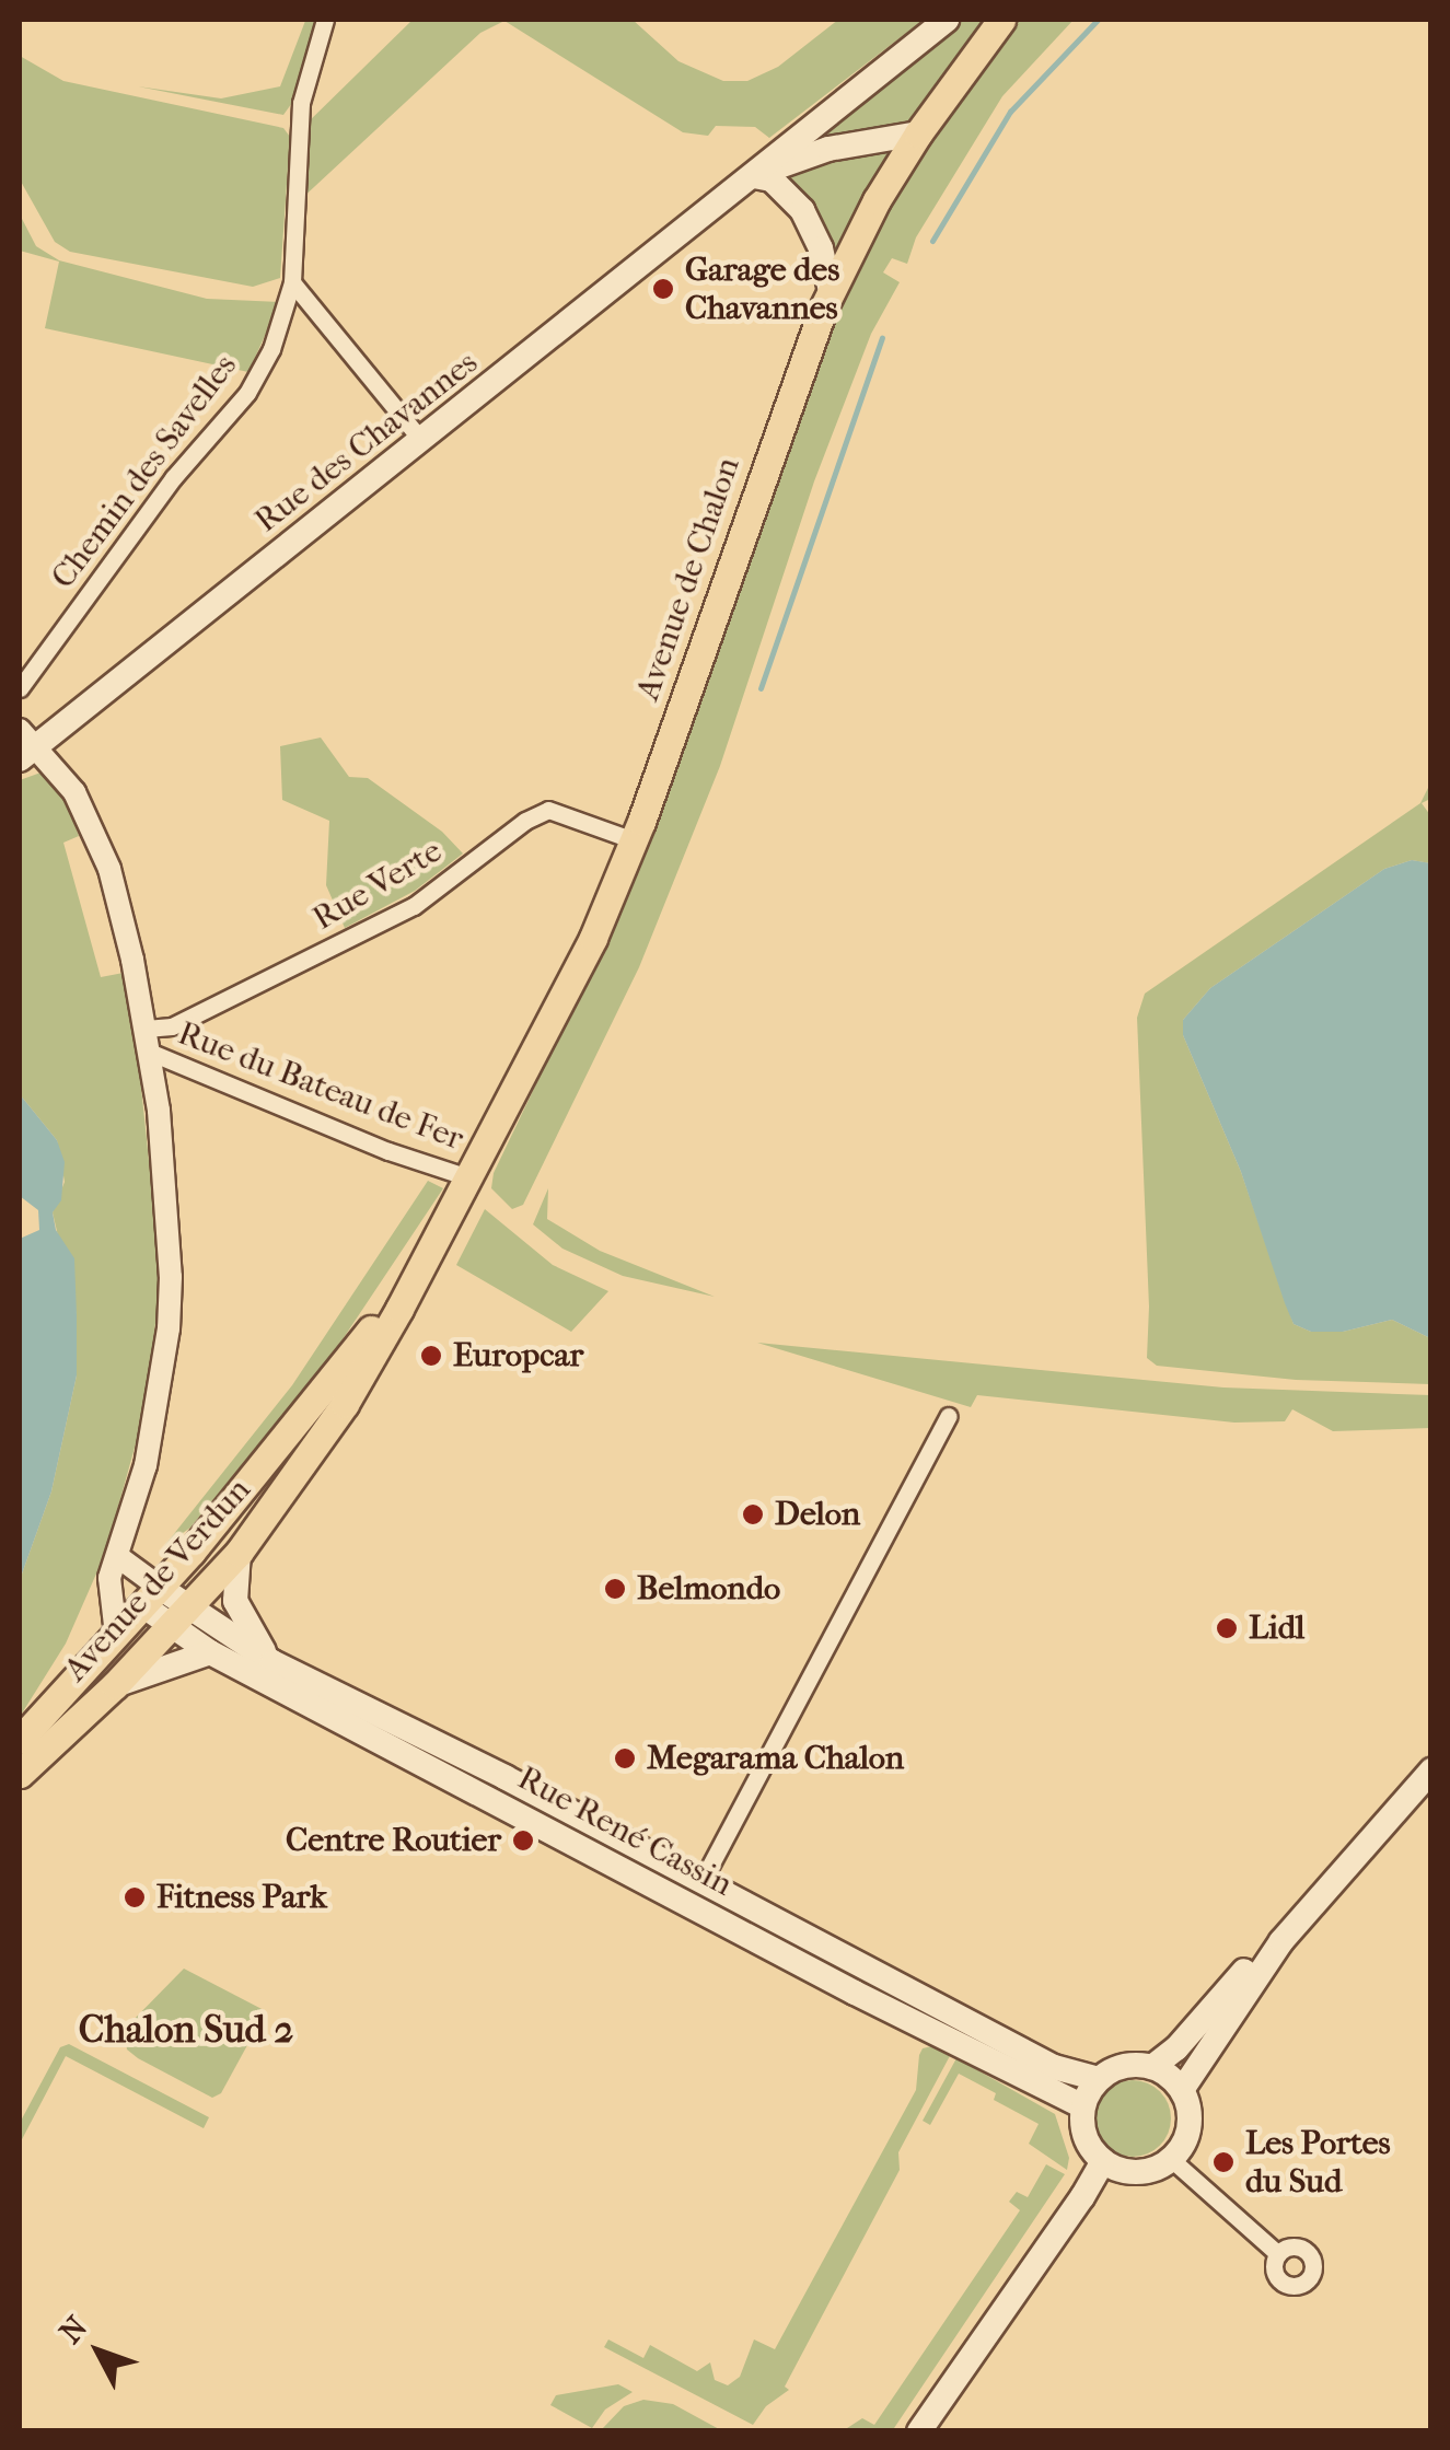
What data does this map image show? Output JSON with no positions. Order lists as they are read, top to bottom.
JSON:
{
  "streets": {
    "main road": [
      "Rue des Chavannes",
      "Avenue de Chalon",
      "Avenue de Verdun",
      "Rue René Cassin"
    ],
    "street": ["Chemin des Savelles", "Rue Verte", "Rue du Bateau de Fer"]
  },
  "crossings": [
    ["Avenue de Chalon", "Rue Verte"],
    ["Avenue de Chalon", "Rue du Bateau de Fer"],
    ["Avenue de Chalon", "Avenue de Verdun"],
    ["Rue Verte", "Rue du Bateau de Fer"],
    ["Rue du Bateau de Fer", "Avenue de Verdun"],
    ["Avenue de Verdun", "Rue René Cassin"]
  ],
  "districts": ["Chalon Sud 2"],
  "places": [
    "Garage des Chavannes",
    "Europcar",
    "Delon",
    "Belmondo",
    "Lidl",
    "Megarama Chalon",
    "Centre Routier",
    "Fitness Park",
    "Les Portes du Sud"
  ],
  "north": "top left"
}
